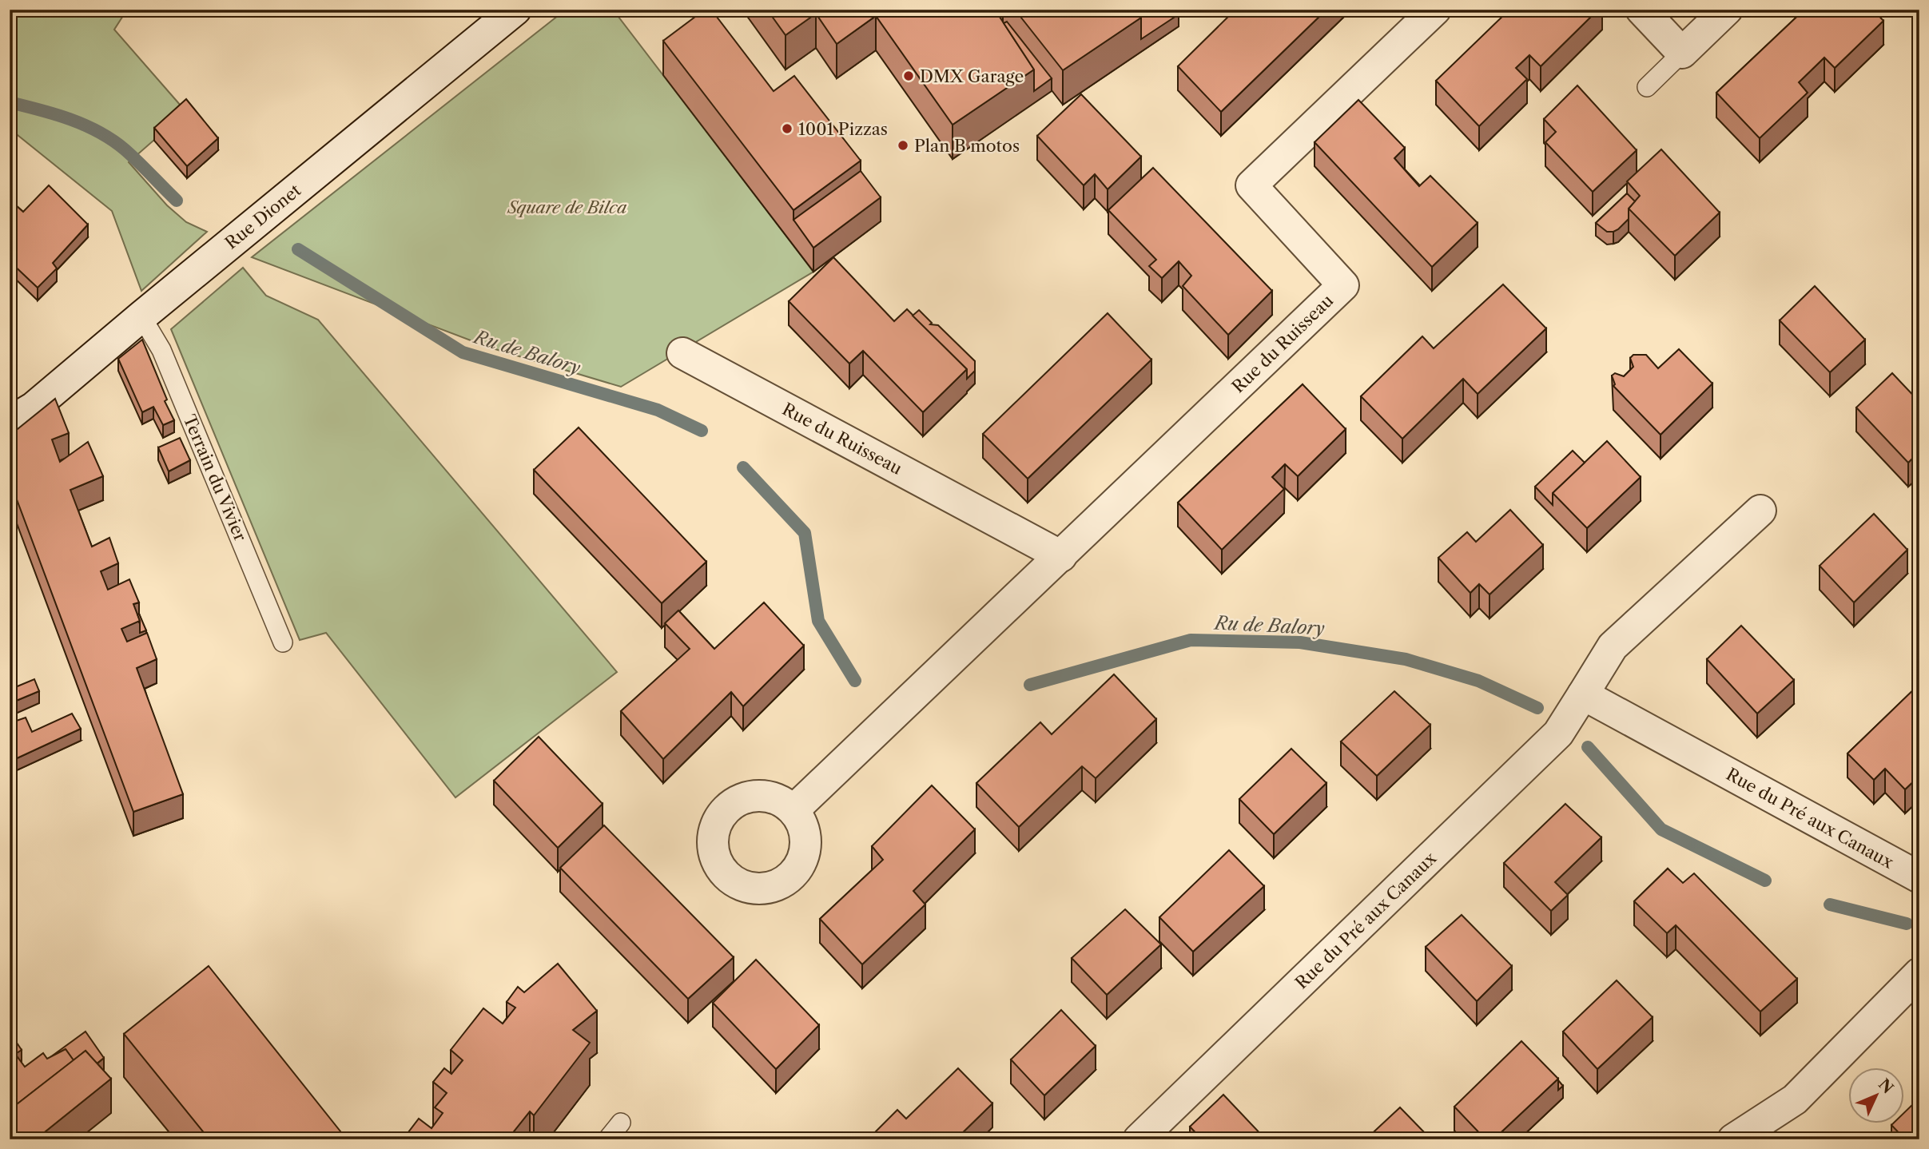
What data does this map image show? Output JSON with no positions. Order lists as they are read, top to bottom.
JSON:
{
  "streets": {
    "street": ["Rue Dionet", "Rue du Ruisseau", "Rue du Pré aux Canaux"],
    "lane": ["Terrain du Vivier"]
  },
  "crossings": [
    ["Rue Dionet", "Terrain du Vivier"]
  ],
  "water": ["Ru de Balory"],
  "parks": ["Square de Bilca"],
  "places": ["DMX Garage", "1001 Pizzas", "Plan B motos"],
  "north": "top right"
}
